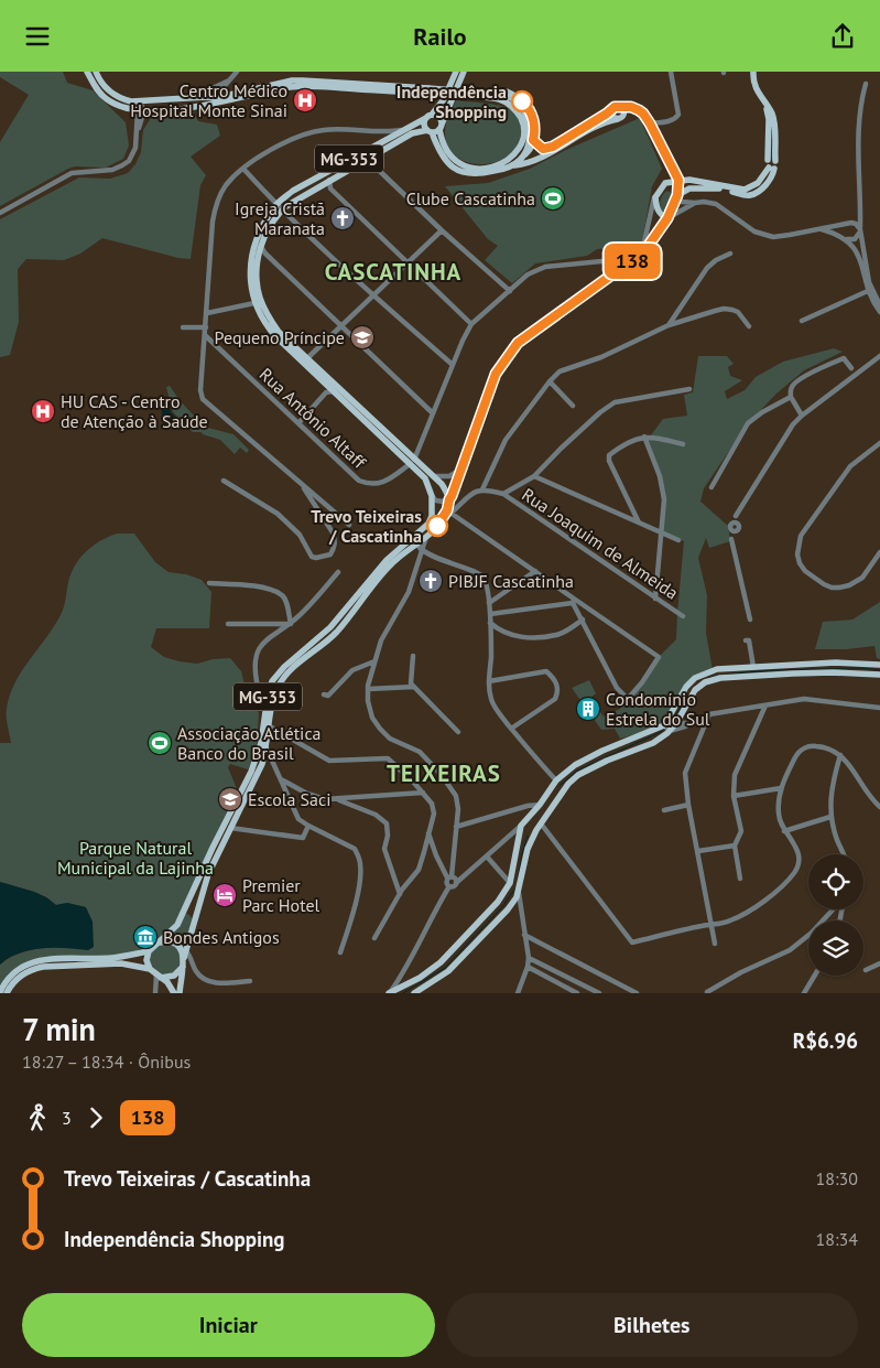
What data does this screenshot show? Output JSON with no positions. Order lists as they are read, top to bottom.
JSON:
{
  "streets": {
    "main road": ["MG-353"],
    "street": ["Rua Antônio Altaff", "Rua Joaquim de Almeida"]
  },
  "crossings": [
    ["MG-353", "Rua Antônio Altaff"]
  ],
  "districts": ["CASCATINHA", "TEIXEIRAS"],
  "parks": ["Parque Natural Municipal da Lajinha"],
  "places": {
    "hospital": ["Centro Médico Hospital Monte Sinai", "HU CAS - Centro de Atenção à Saúde"],
    "other": ["Independência Shopping", "Trevo Teixeiras / Cascatinha"],
    "sports": ["Clube Cascatinha", "Associação Atlética Banco do Brasil"],
    "church": ["Igreja Cristã Maranata", "PIBJF Cascatinha"],
    "school or university": ["Pequeno Príncipe", "Escola Saci"],
    "building": ["Condomínio Estrela do Sul"],
    "hotel": ["Premier Parc Hotel"],
    "museum": ["Bondes Antigos"]
  },
  "lines": ["bus line 138"],
  "page": {
    "header": "Railo",
    "on_map": "138",
    "heading": ["7 min", "18:27 – 18:34 · Ônibus", "R$6.96"],
    "legs": ["3", "138"],
    "list": [
      {
        "name": "Trevo Teixeiras / Cascatinha",
        "value": "18:30"
      },
      {
        "name": "Independência Shopping",
        "value": "18:34"
      }
    ],
    "buttons": ["Iniciar", "Bilhetes"]
  }
}
